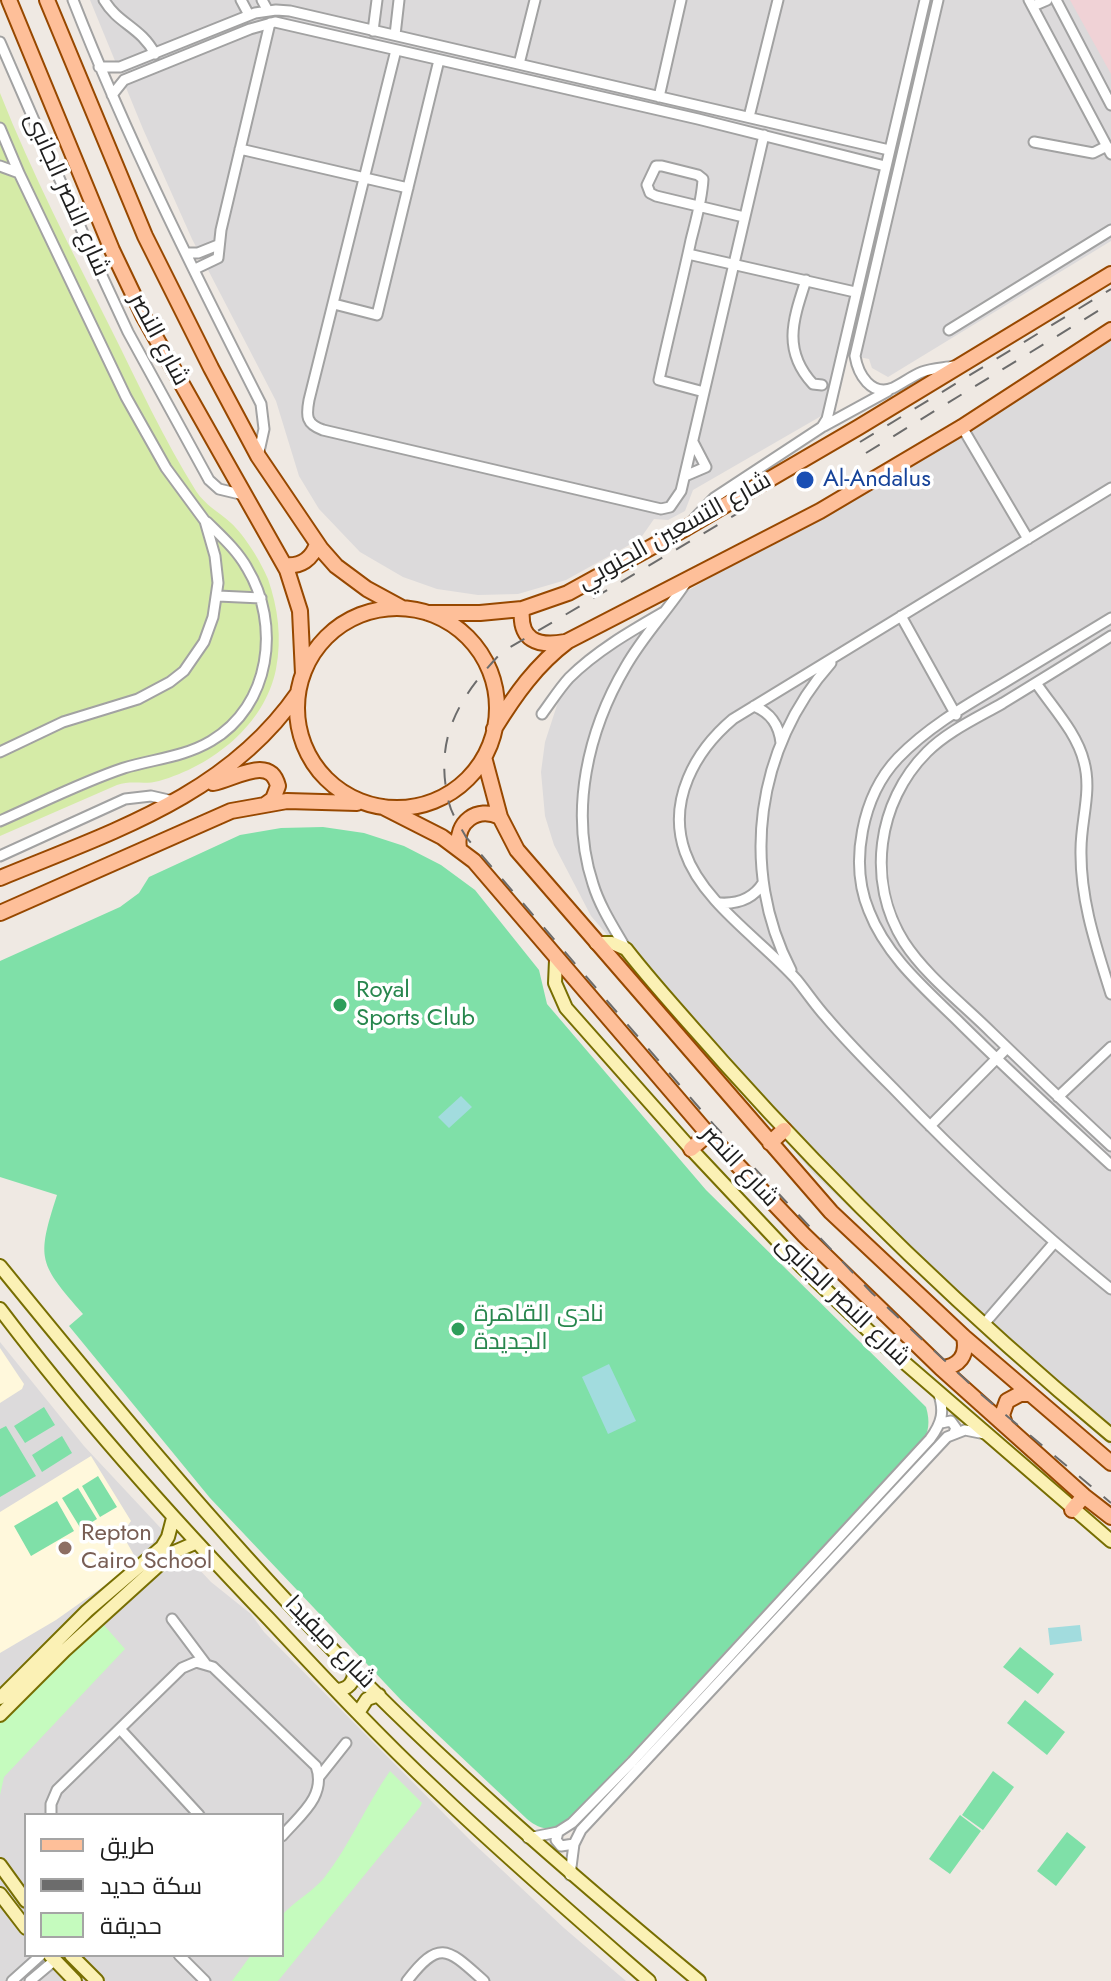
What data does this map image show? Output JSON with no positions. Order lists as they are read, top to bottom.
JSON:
{
  "streets": {
    "main road": ["شارع النصر", "شارع التسعين الجنوبي"],
    "street": ["شارع النصر الجانبى", "شارع ميفيدا"]
  },
  "crossings": [
    ["شارع النصر الجانبى", "شارع النصر"],
    ["شارع النصر", "شارع التسعين الجنوبي"]
  ],
  "places": [
    "Al-Andalus",
    "Royal Sports Club",
    "نادى القاهرة الجديدة",
    "Repton Cairo School"
  ],
  "legend": ["طريق", "سكة حديد", "حديقة"]
}
